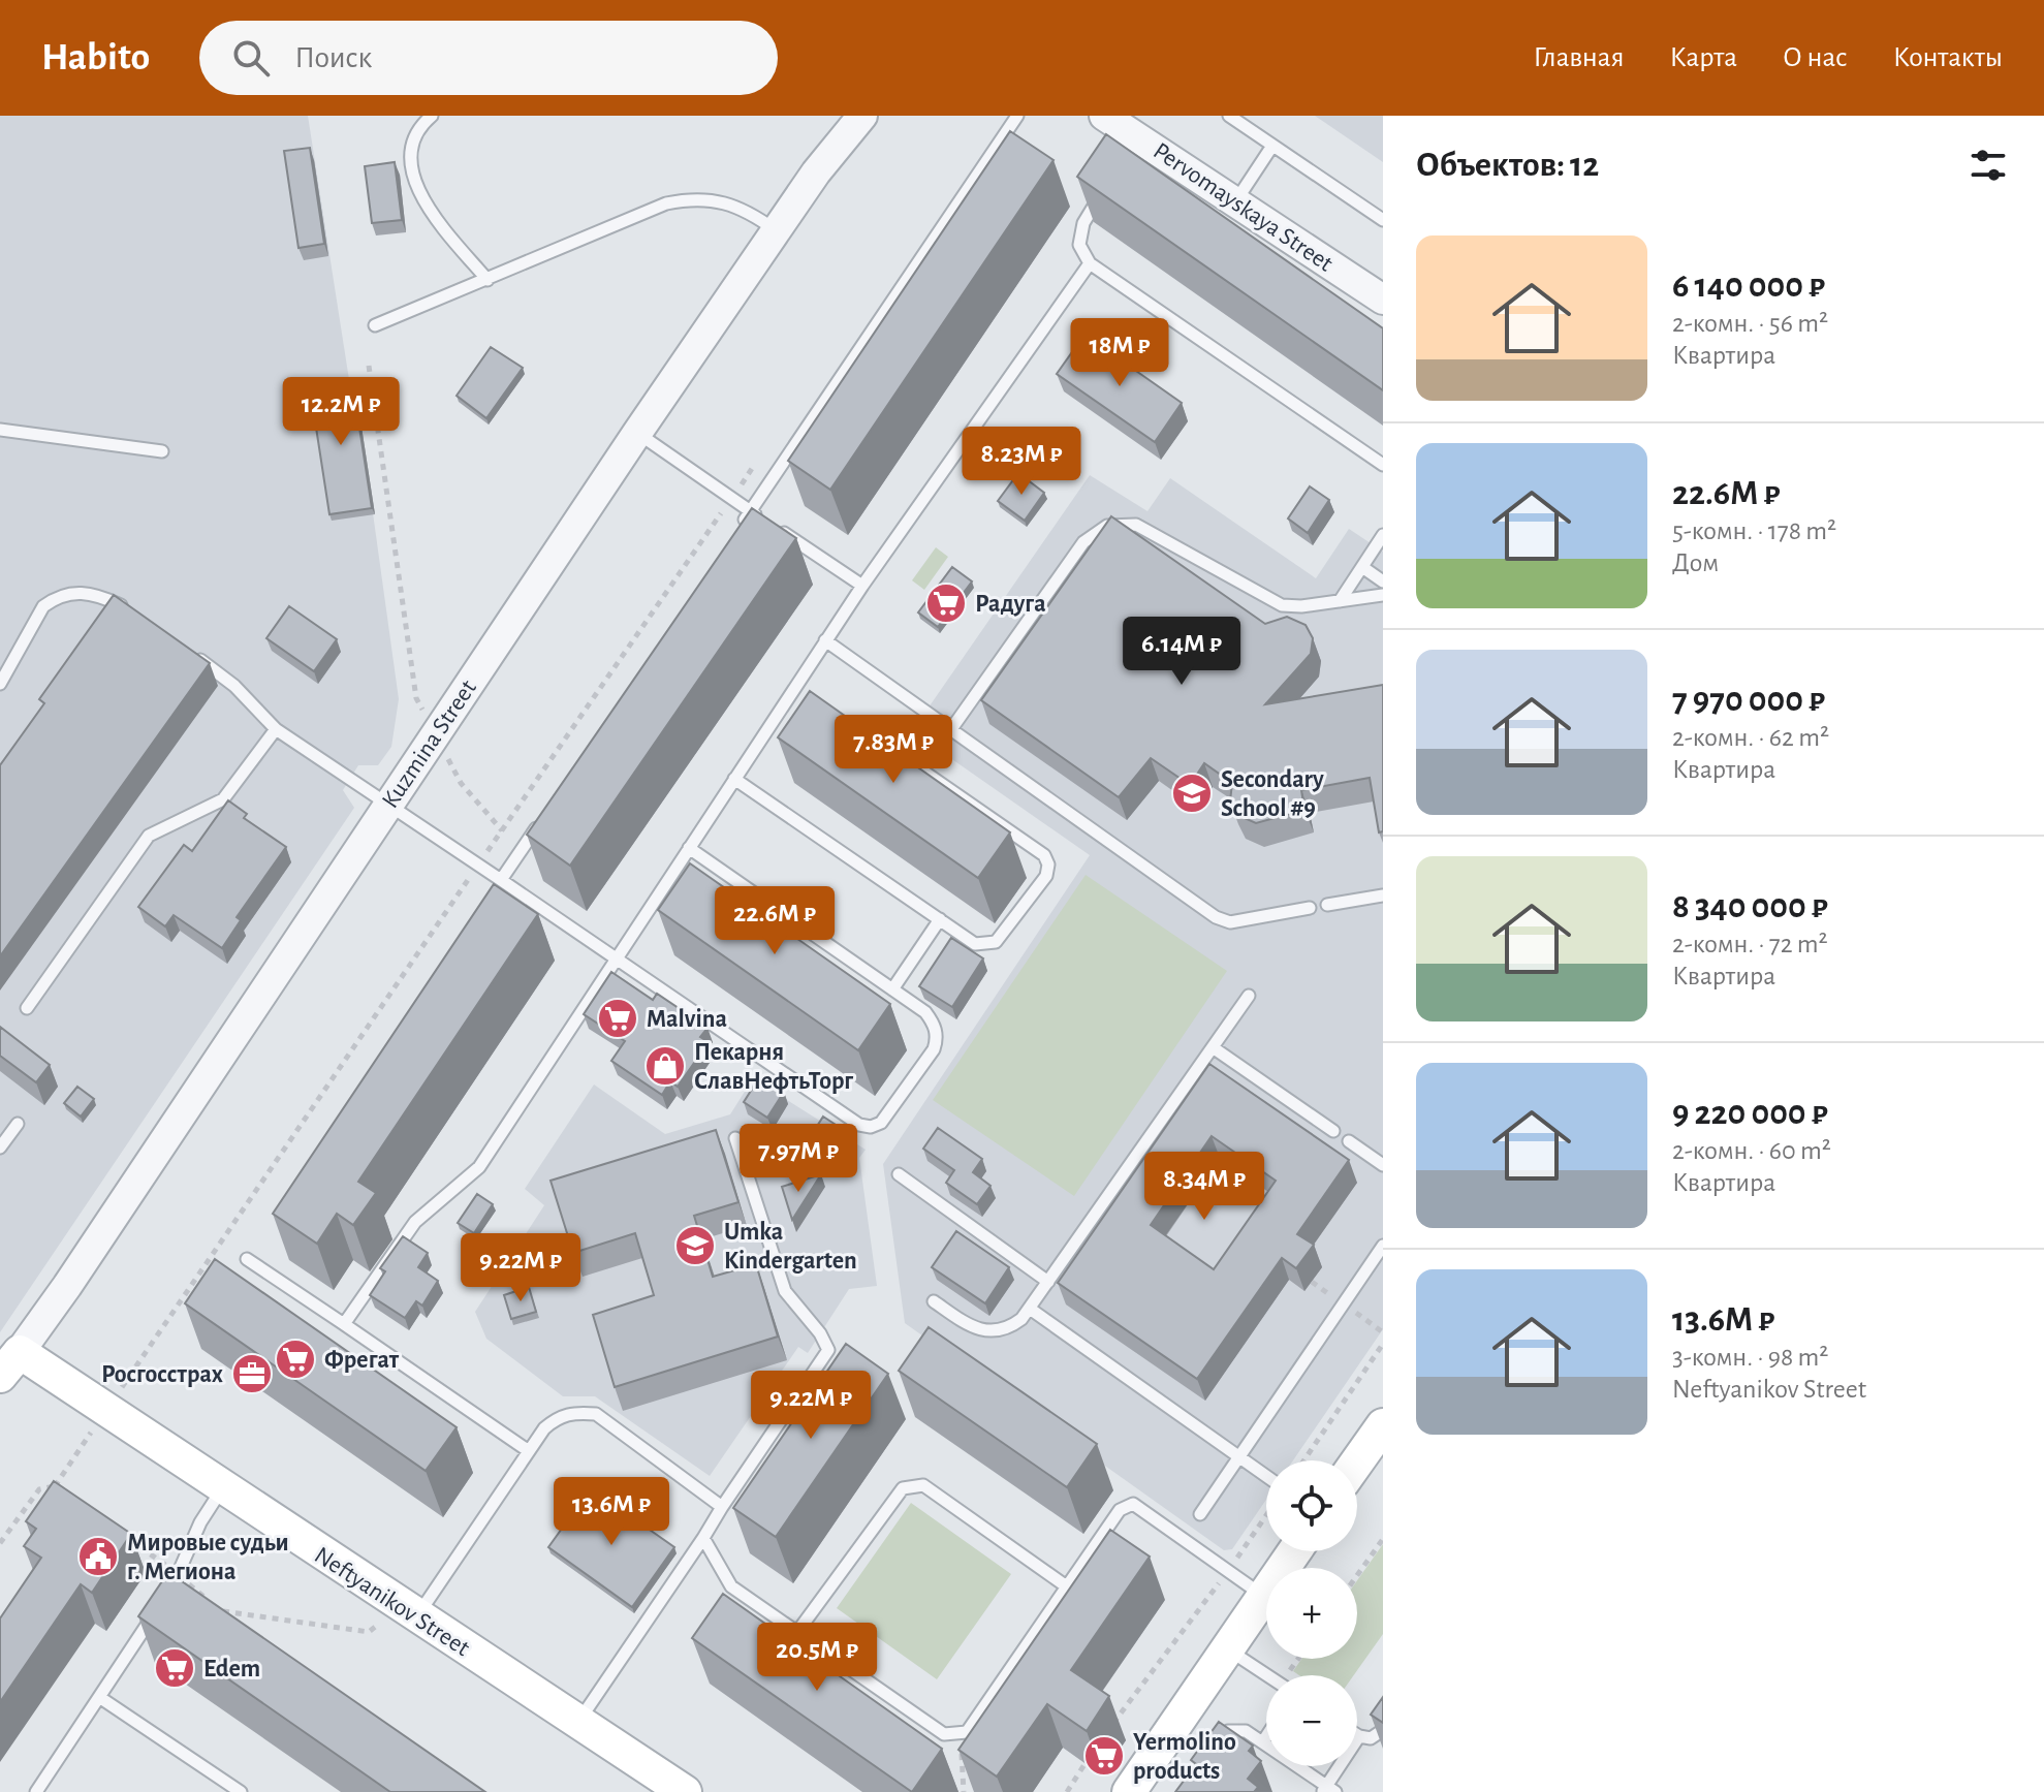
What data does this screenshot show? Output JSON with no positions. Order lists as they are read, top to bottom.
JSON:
{
  "streets": {
    "main road": ["Neftyanikov Street"],
    "street": ["Pervomayskaya Street", "Kuzmina Street"]
  },
  "crossings": [
    ["Kuzmina Street", "Neftyanikov Street"]
  ],
  "places": {
    "supermarket": [
      "Радуга",
      "Malvina",
      "Фрегат",
      "Edem",
      "Yermolino products"
    ],
    "school or university": ["Secondary School #9", "Umka Kindergarten"],
    "shop": ["Пекарня СлавНефтьТорг"],
    "office": ["Росгосстрах"],
    "public building": ["Мировые судьи г. Мегиона"]
  },
  "page": {
    "header": "Habito",
    "search": "Поиск",
    "nav": [
      "Главная",
      "Карта",
      "О нас",
      "Контакты"
    ],
    "heading": "Объектов: 12",
    "list": [
      {
        "name": "6 140 000 ₽",
        "note": "2-комн. · 56 m² · Квартира"
      },
      {
        "name": "22.6M ₽",
        "note": "5-комн. · 178 m² · Дом"
      },
      {
        "name": "7 970 000 ₽",
        "note": "2-комн. · 62 m² · Квартира"
      },
      {
        "name": "8 340 000 ₽",
        "note": "2-комн. · 72 m² · Квартира"
      },
      {
        "name": "9 220 000 ₽",
        "note": "2-комн. · 60 m² · Квартира"
      },
      {
        "name": "13.6M ₽",
        "note": "3-комн. · 98 m² · Neftyanikov Street"
      }
    ],
    "price": [
      "18M ₽",
      "12.2M ₽",
      "8.23M ₽",
      "6.14M ₽",
      "7.83M ₽",
      "22.6M ₽",
      "7.97M ₽",
      "8.34M ₽",
      "9.22M ₽",
      "9.22M ₽",
      "13.6M ₽",
      "20.5M ₽"
    ],
    "map_buttons": ["+", "−"]
  }
}
